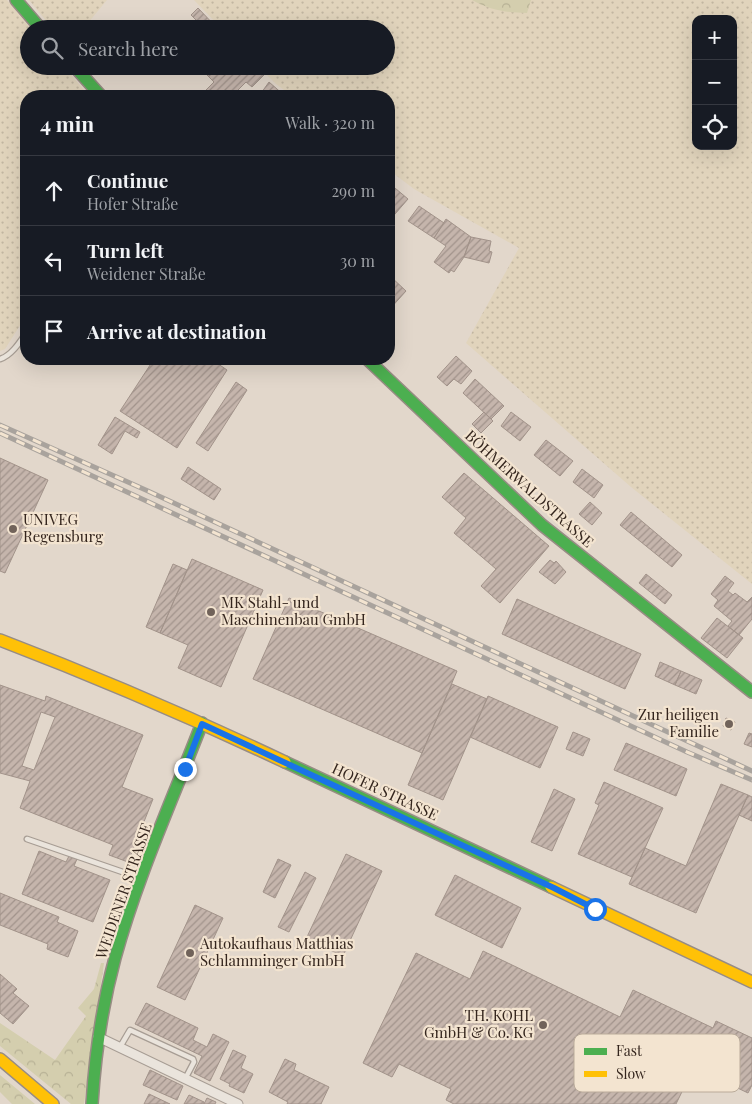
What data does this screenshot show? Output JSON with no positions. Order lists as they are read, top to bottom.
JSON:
{
  "streets": {
    "main road": ["BÖHMERWALDSTRASSE", "HOFER STRASSE", "WEIDENER STRASSE"]
  },
  "crossings": [
    ["HOFER STRASSE", "WEIDENER STRASSE"]
  ],
  "places": [
    "UNIVEG Regensburg",
    "MK Stahl- und Maschinenbau GmbH",
    "Zur heiligen Familie",
    "Autokaufhaus Matthias Schlamminger GmbH",
    "TH. KOHL GmbH & Co. KG"
  ],
  "legend": ["Fast", "Slow"],
  "page": {
    "map_buttons": ["+", "−"],
    "search": "Search here",
    "heading": ["4 min", "Walk · 320 m"],
    "list": [
      ["Continue", "Hofer Straße", "290 m"],
      ["Turn left", "Weidener Straße", "30 m"],
      "Arrive at destination"
    ]
  }
}
